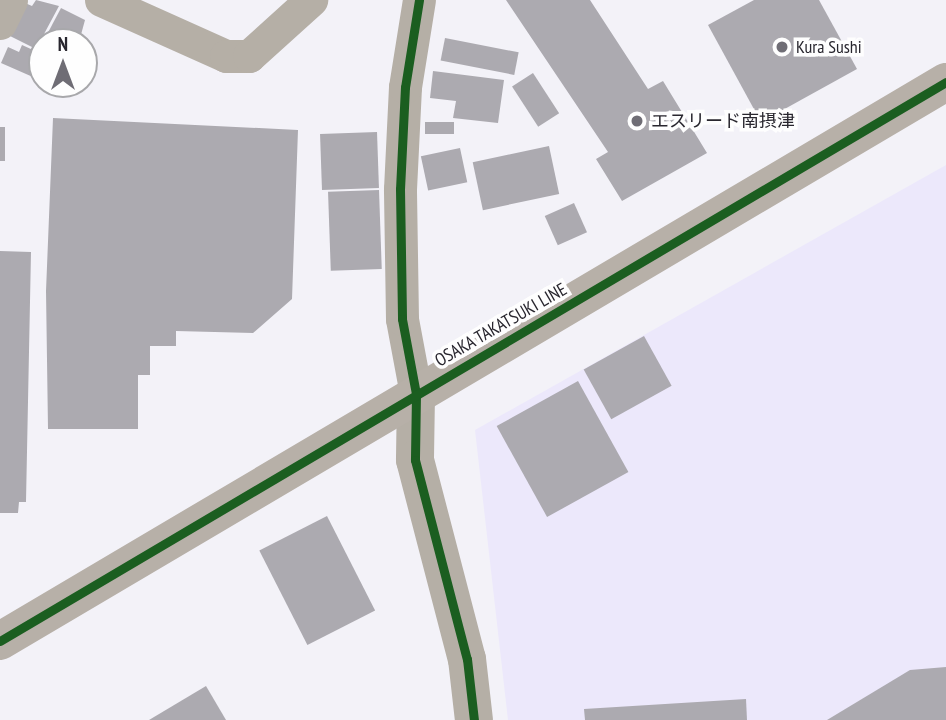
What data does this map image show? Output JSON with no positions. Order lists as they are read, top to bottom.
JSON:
{
  "streets": {
    "main road": ["OSAKA TAKATSUKI LINE"]
  },
  "places": ["Kura Sushi", "エスリード南摂津"],
  "north": "top"
}
